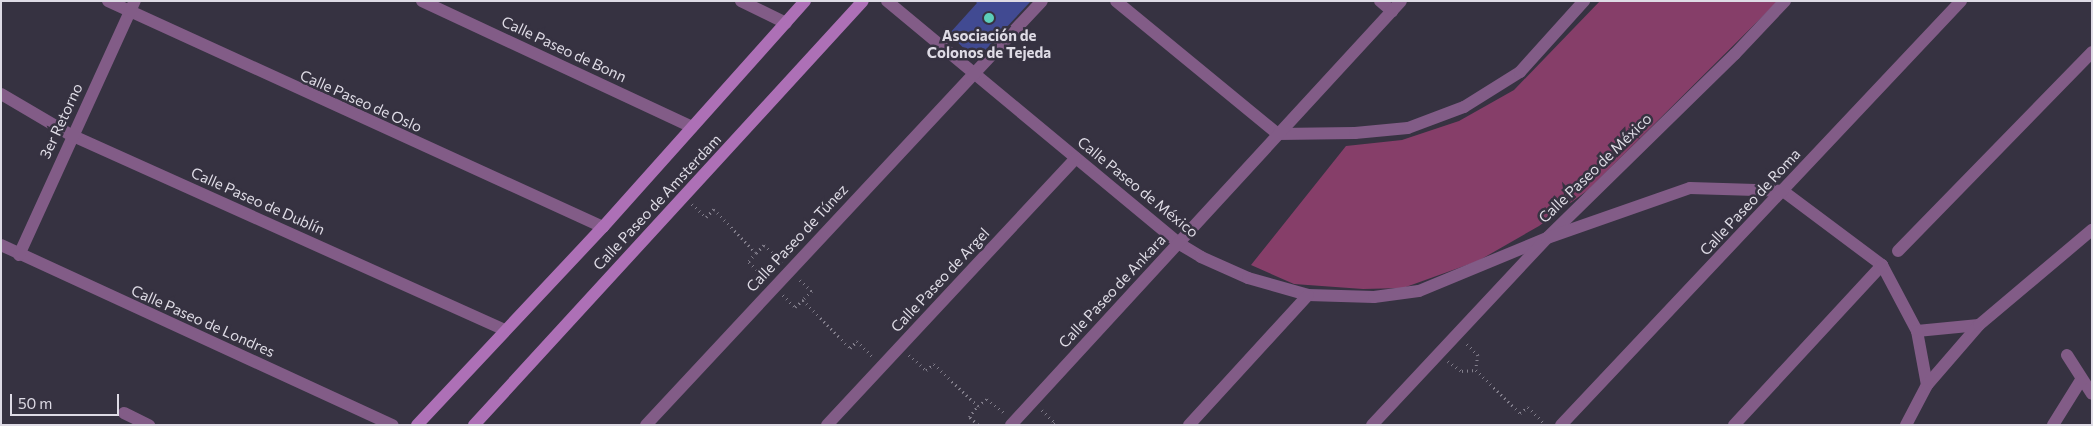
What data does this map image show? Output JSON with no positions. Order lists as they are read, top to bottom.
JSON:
{
  "streets": {
    "main road": ["Calle Paseo de Amsterdam"],
    "street": [
      "Calle Paseo de Bonn",
      "Calle Paseo de Oslo",
      "3er Retorno",
      "Calle Paseo de México",
      "Calle Paseo de Dublín",
      "Calle Paseo de Roma",
      "Calle Paseo de Túnez",
      "Calle Paseo de Argel",
      "Calle Paseo de Ankara",
      "Calle Paseo de Londres"
    ]
  },
  "crossings": [
    ["Calle Paseo de Bonn", "Calle Paseo de Amsterdam"],
    ["Calle Paseo de Oslo", "3er Retorno"],
    ["Calle Paseo de Oslo", "Calle Paseo de Amsterdam"],
    ["3er Retorno", "Calle Paseo de Dublín"],
    ["3er Retorno", "Calle Paseo de Londres"],
    ["Calle Paseo de México", "Calle Paseo de Túnez"],
    ["Calle Paseo de México", "Calle Paseo de Argel"],
    ["Calle Paseo de México", "Calle Paseo de Ankara"],
    ["Calle Paseo de Dublín", "Calle Paseo de Amsterdam"]
  ],
  "places": ["Asociación de Colonos de Tejeda"],
  "scale_bar": "50 m"
}
